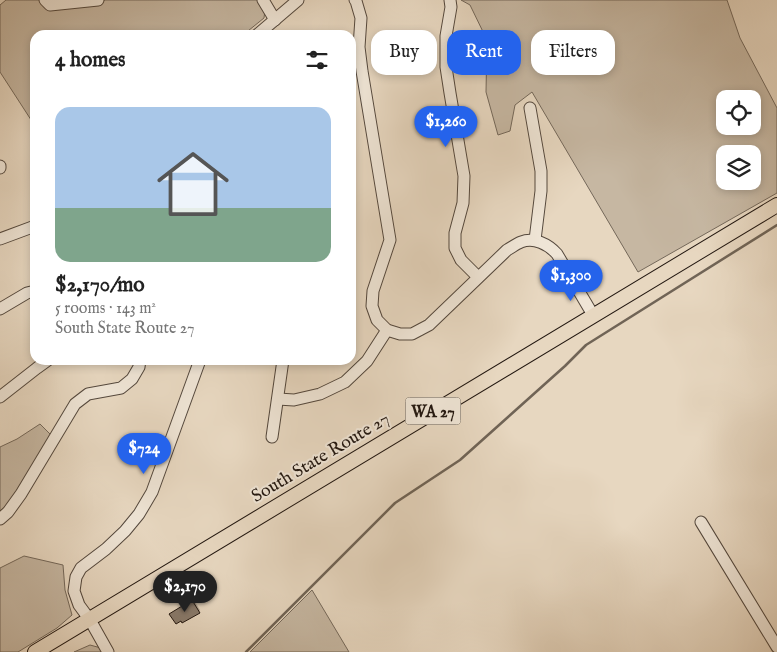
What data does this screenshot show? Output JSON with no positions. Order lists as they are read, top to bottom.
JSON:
{
  "streets": {
    "main road": ["WA 27", "South State Route 27"]
  },
  "crossings": [
    ["WA 27", "South State Route 27"]
  ],
  "page": {
    "chip": ["Buy", "Rent", "Filters"],
    "heading": "4 homes",
    "list": [
      {
        "name": "$2,170/mo",
        "note": "5 rooms · 143 m² · South State Route 27"
      }
    ],
    "price": [
      "$1,260",
      "$1,300",
      "$724",
      "$2,170"
    ]
  }
}
